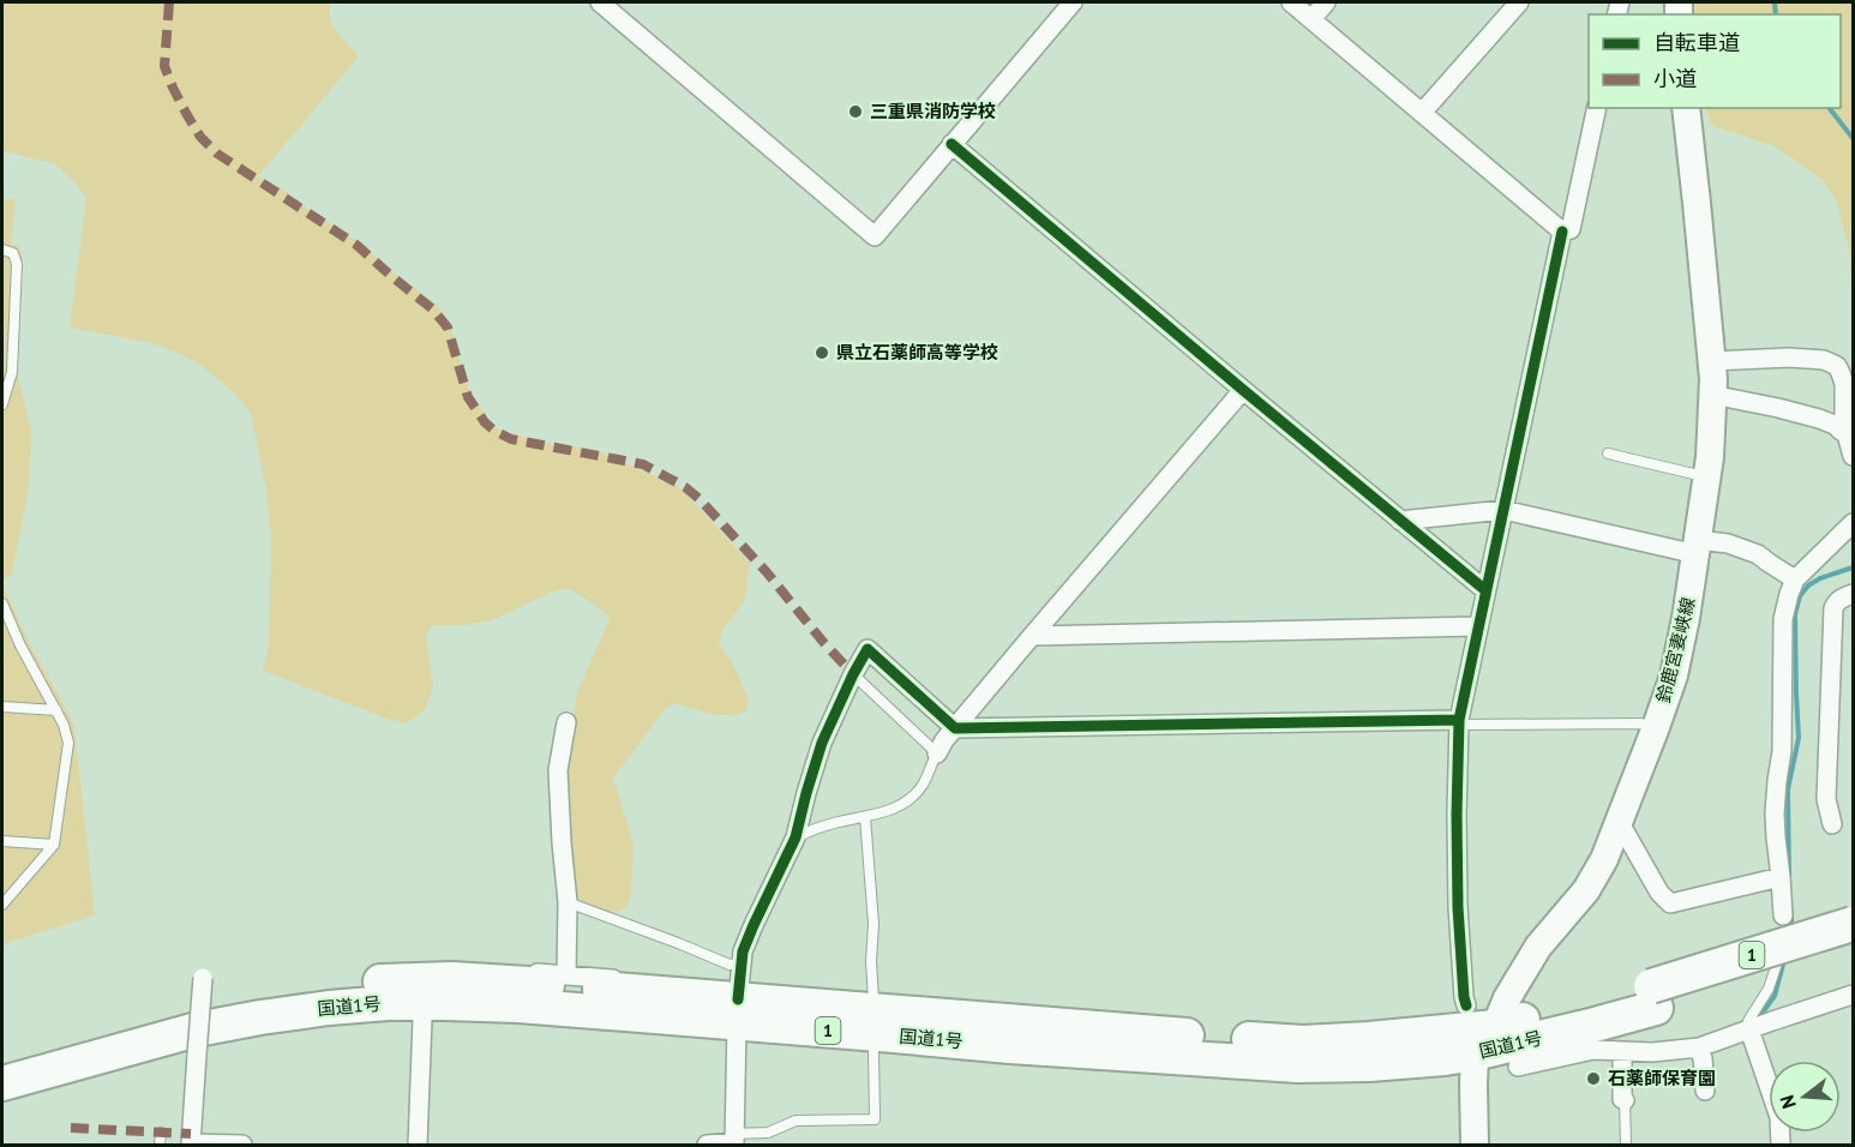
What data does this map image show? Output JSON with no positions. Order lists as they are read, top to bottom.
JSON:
{
  "streets": {
    "highway": ["1", "国道1号"],
    "main road": ["鈴鹿宮妻峡線"]
  },
  "crossings": [
    ["鈴鹿宮妻峡線", "国道1号"]
  ],
  "places": ["三重県消防学校", "県立石薬師高等学校", "石薬師保育園"],
  "legend": ["自転車道", "小道"],
  "north": "left"
}
